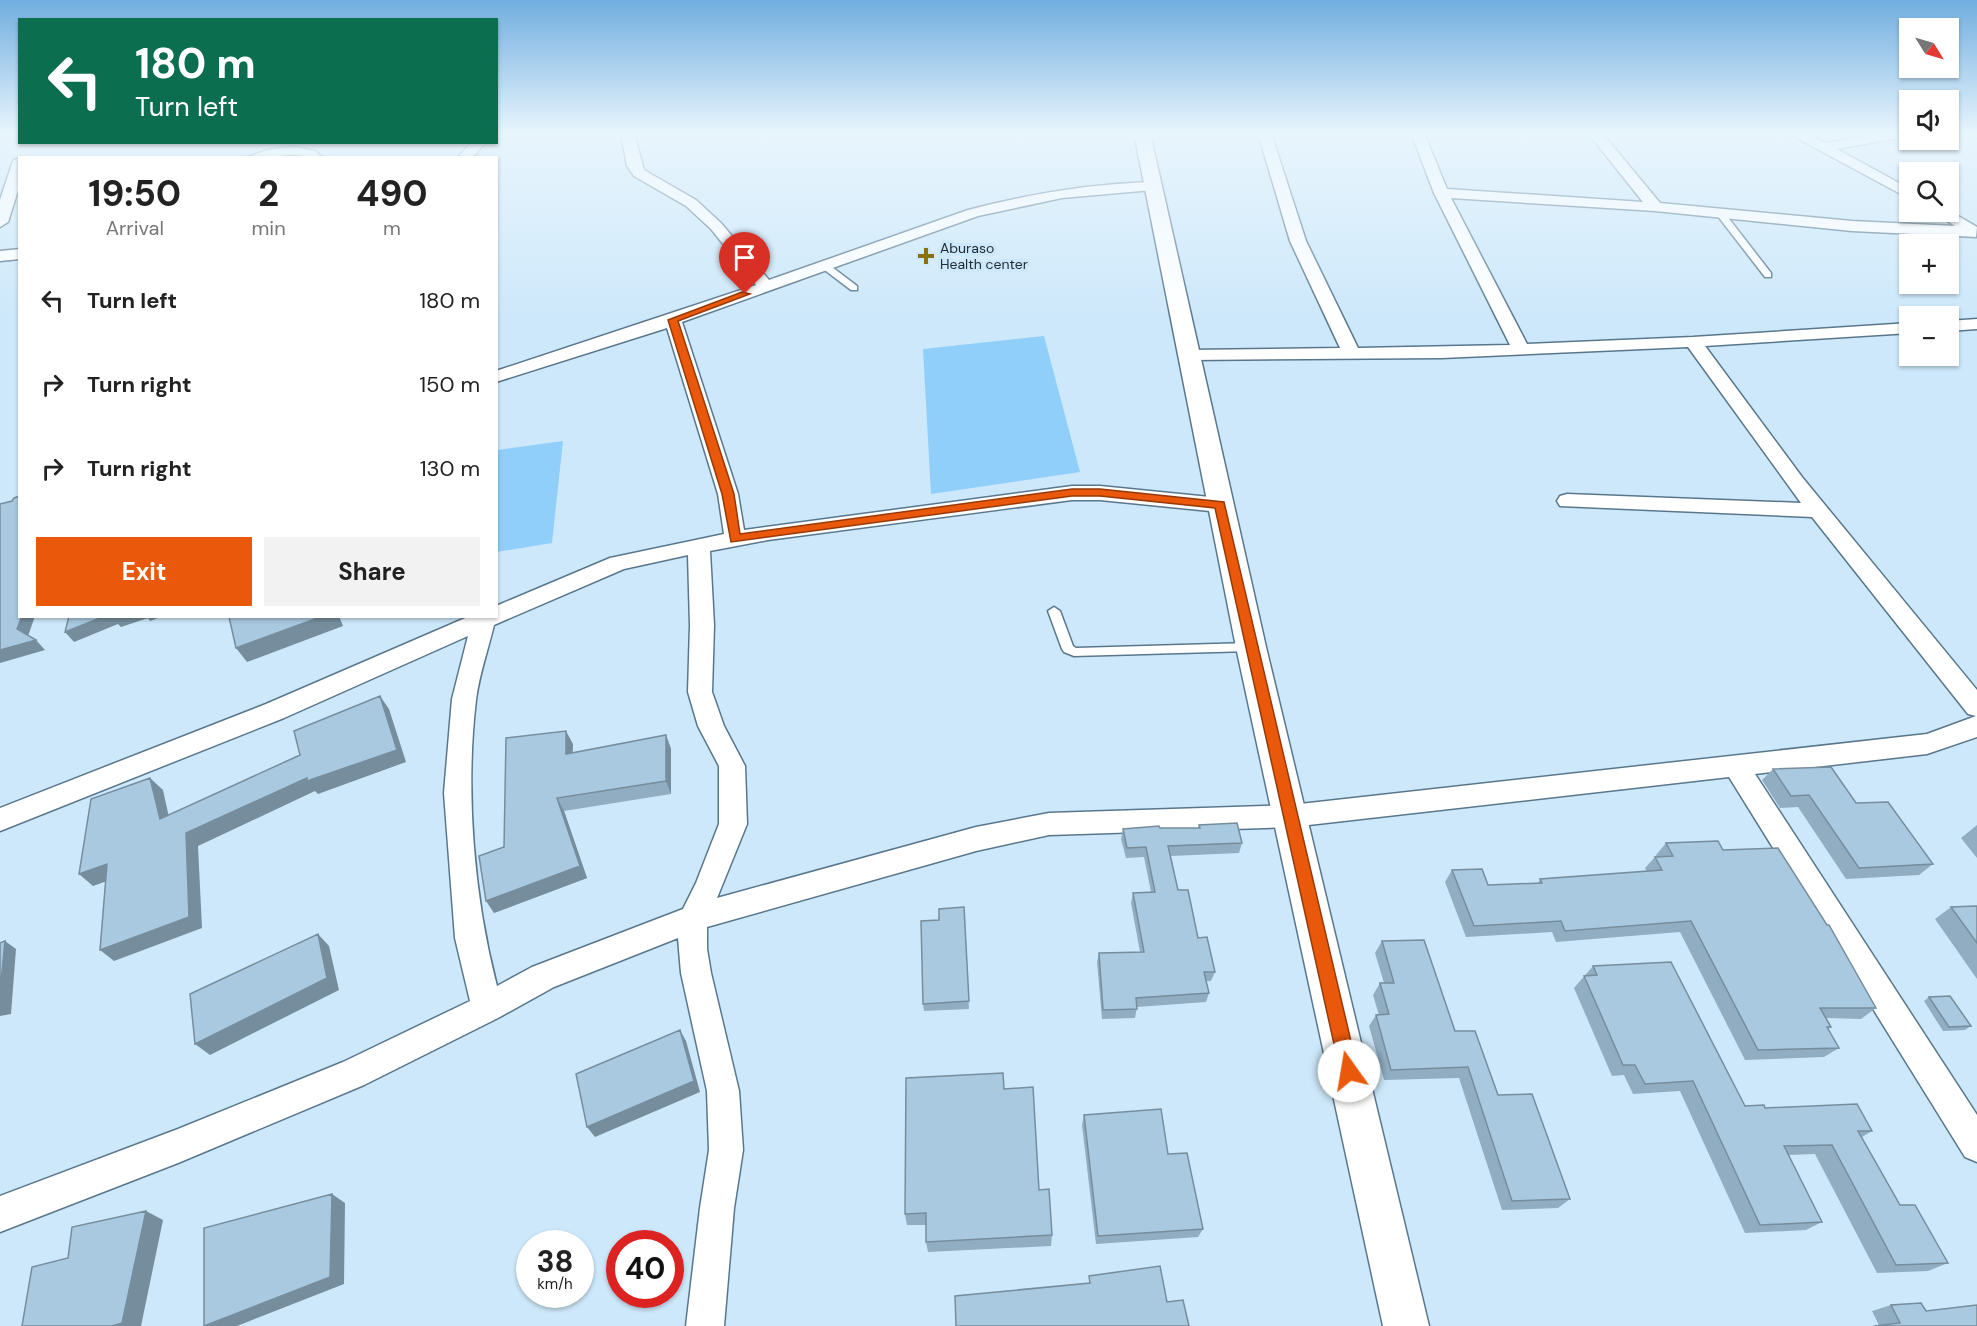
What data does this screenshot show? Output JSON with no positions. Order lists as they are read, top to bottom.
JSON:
{
  "places": {
    "health": ["Aburaso Health center"]
  },
  "north": "bottom right",
  "page": {
    "map_buttons": ["+", "−"],
    "turn": ["180 m", "Turn left"],
    "eta": [
      "19:50",
      "Arrival",
      "2",
      "min",
      "490",
      "m"
    ],
    "list": [
      {
        "name": "Turn left",
        "value": "180 m"
      },
      {
        "name": "Turn right",
        "value": "150 m"
      },
      {
        "name": "Turn right",
        "value": "130 m"
      }
    ],
    "buttons": ["Exit", "Share"],
    "speed": "38 km/h",
    "limit": "40"
  }
}
